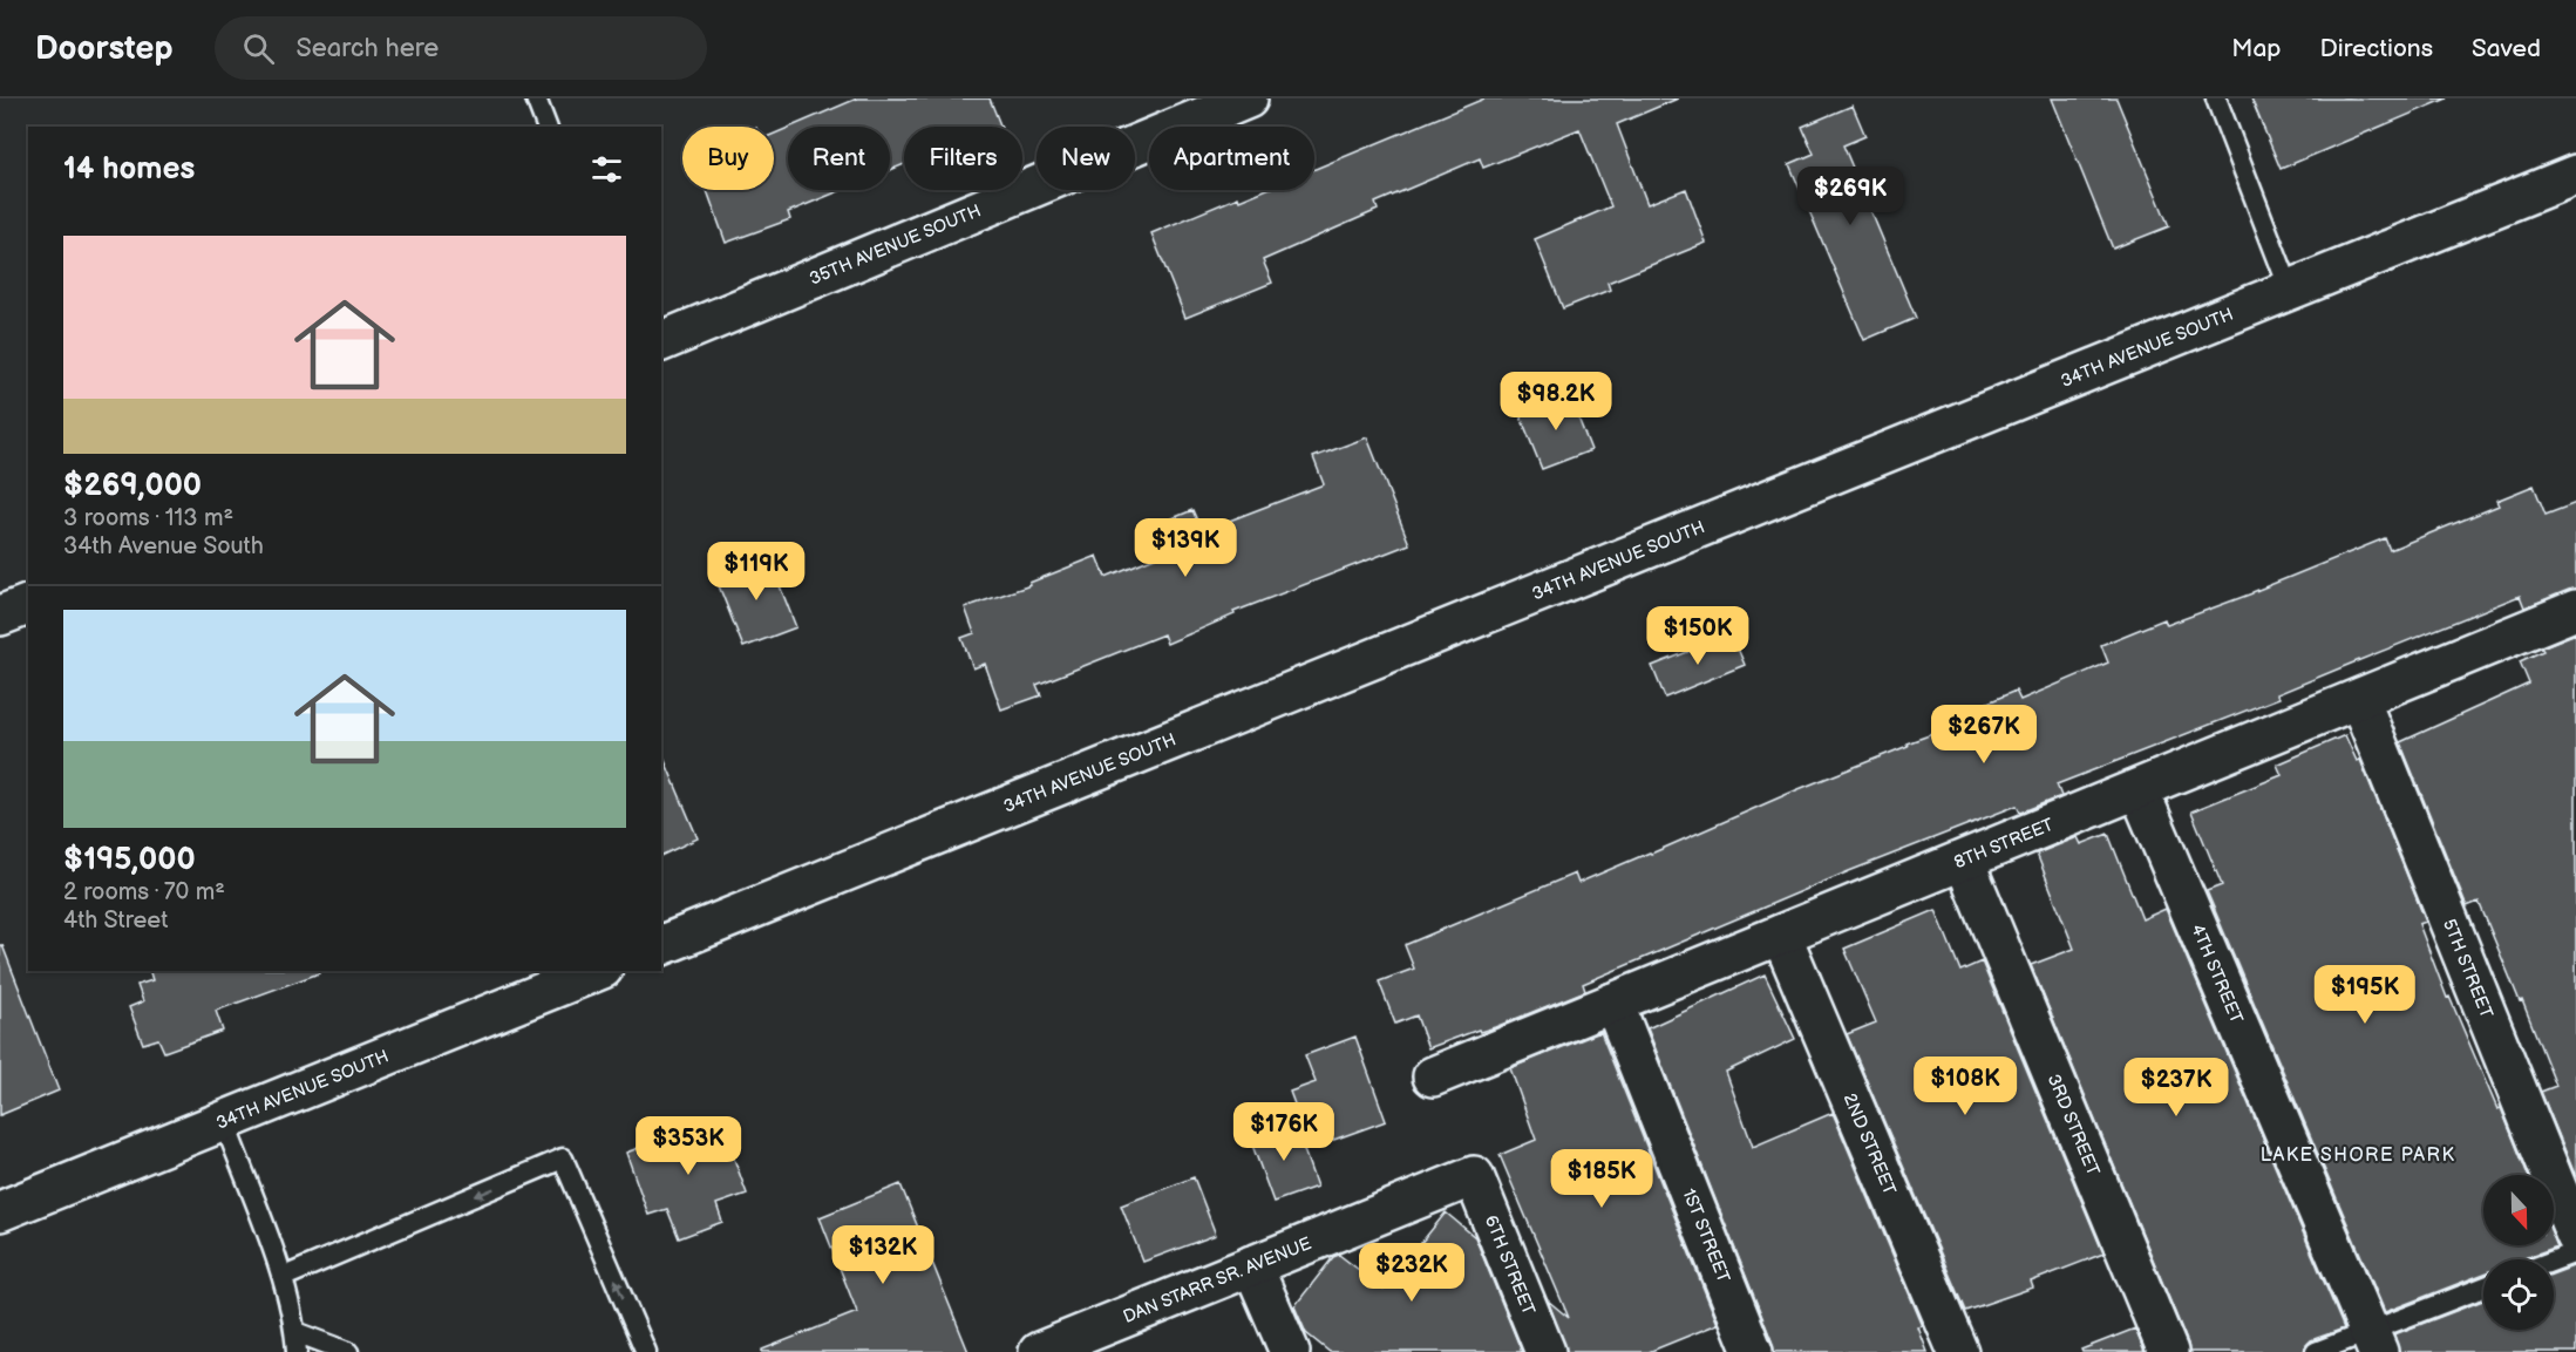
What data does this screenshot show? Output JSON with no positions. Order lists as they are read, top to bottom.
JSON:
{
  "streets": {
    "street": [
      "35TH AVENUE SOUTH",
      "34TH AVENUE SOUTH",
      "8TH STREET",
      "5TH STREET",
      "4TH STREET",
      "3RD STREET",
      "2ND STREET",
      "1ST STREET",
      "6TH STREET",
      "DAN STARR SR. AVENUE"
    ]
  },
  "crossings": [
    ["8TH STREET", "5TH STREET"],
    ["8TH STREET", "4TH STREET"],
    ["8TH STREET", "3RD STREET"],
    ["8TH STREET", "2ND STREET"],
    ["8TH STREET", "1ST STREET"],
    ["6TH STREET", "DAN STARR SR. AVENUE"]
  ],
  "districts": ["LAKE SHORE PARK"],
  "north": "bottom",
  "page": {
    "header": "Doorstep",
    "search": "Search here",
    "nav": ["Map", "Directions", "Saved"],
    "chip": [
      "Buy",
      "Rent",
      "Filters",
      "New",
      "Apartment"
    ],
    "heading": "14 homes",
    "price": [
      "$269K",
      "$98.2K",
      "$139K",
      "$119K",
      "$150K",
      "$267K",
      "$195K",
      "$108K",
      "$237K",
      "$176K",
      "$353K",
      "$185K",
      "$132K",
      "$232K"
    ],
    "list": [
      {
        "name": "$269,000",
        "note": "3 rooms · 113 m² · 34th Avenue South"
      },
      {
        "name": "$195,000",
        "note": "2 rooms · 70 m² · 4th Street"
      }
    ]
  }
}
